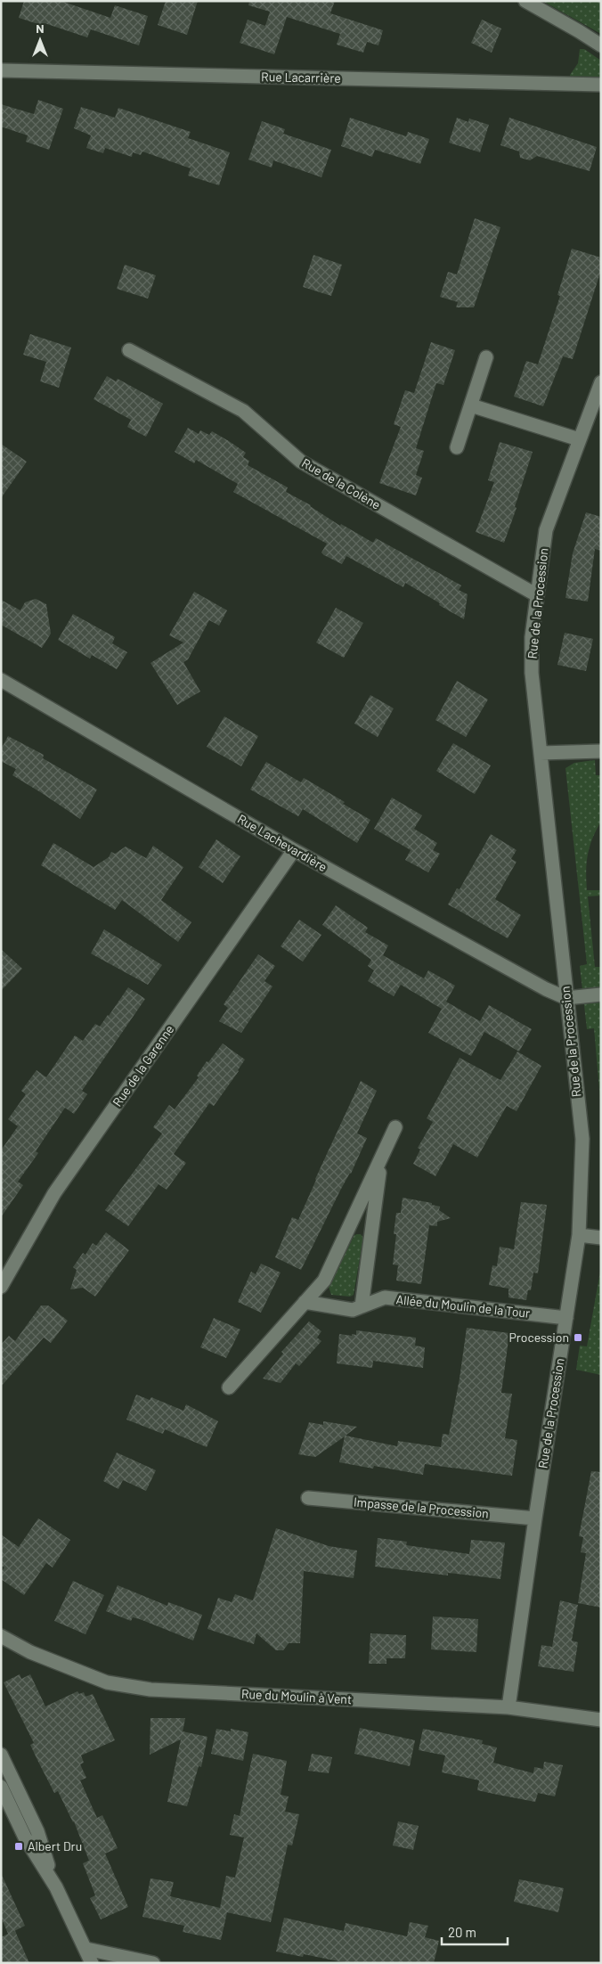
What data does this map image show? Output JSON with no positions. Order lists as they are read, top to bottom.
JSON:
{
  "streets": {
    "street": [
      "Rue Lacarrière",
      "Rue de la Colène",
      "Rue de la Procession",
      "Rue Lachevardière",
      "Rue de la Garenne",
      "Allée du Moulin de la Tour",
      "Impasse de la Procession",
      "Rue du Moulin à Vent"
    ]
  },
  "crossings": [
    ["Rue de la Colène", "Rue de la Procession"],
    ["Rue de la Procession", "Rue Lachevardière"],
    ["Rue de la Procession", "Allée du Moulin de la Tour"],
    ["Rue de la Procession", "Impasse de la Procession"],
    ["Rue de la Procession", "Rue du Moulin à Vent"],
    ["Rue Lachevardière", "Rue de la Garenne"]
  ],
  "places": {
    "transit": ["Procession", "Albert Dru"]
  },
  "scale_bar": "20 m",
  "north": "top"
}
